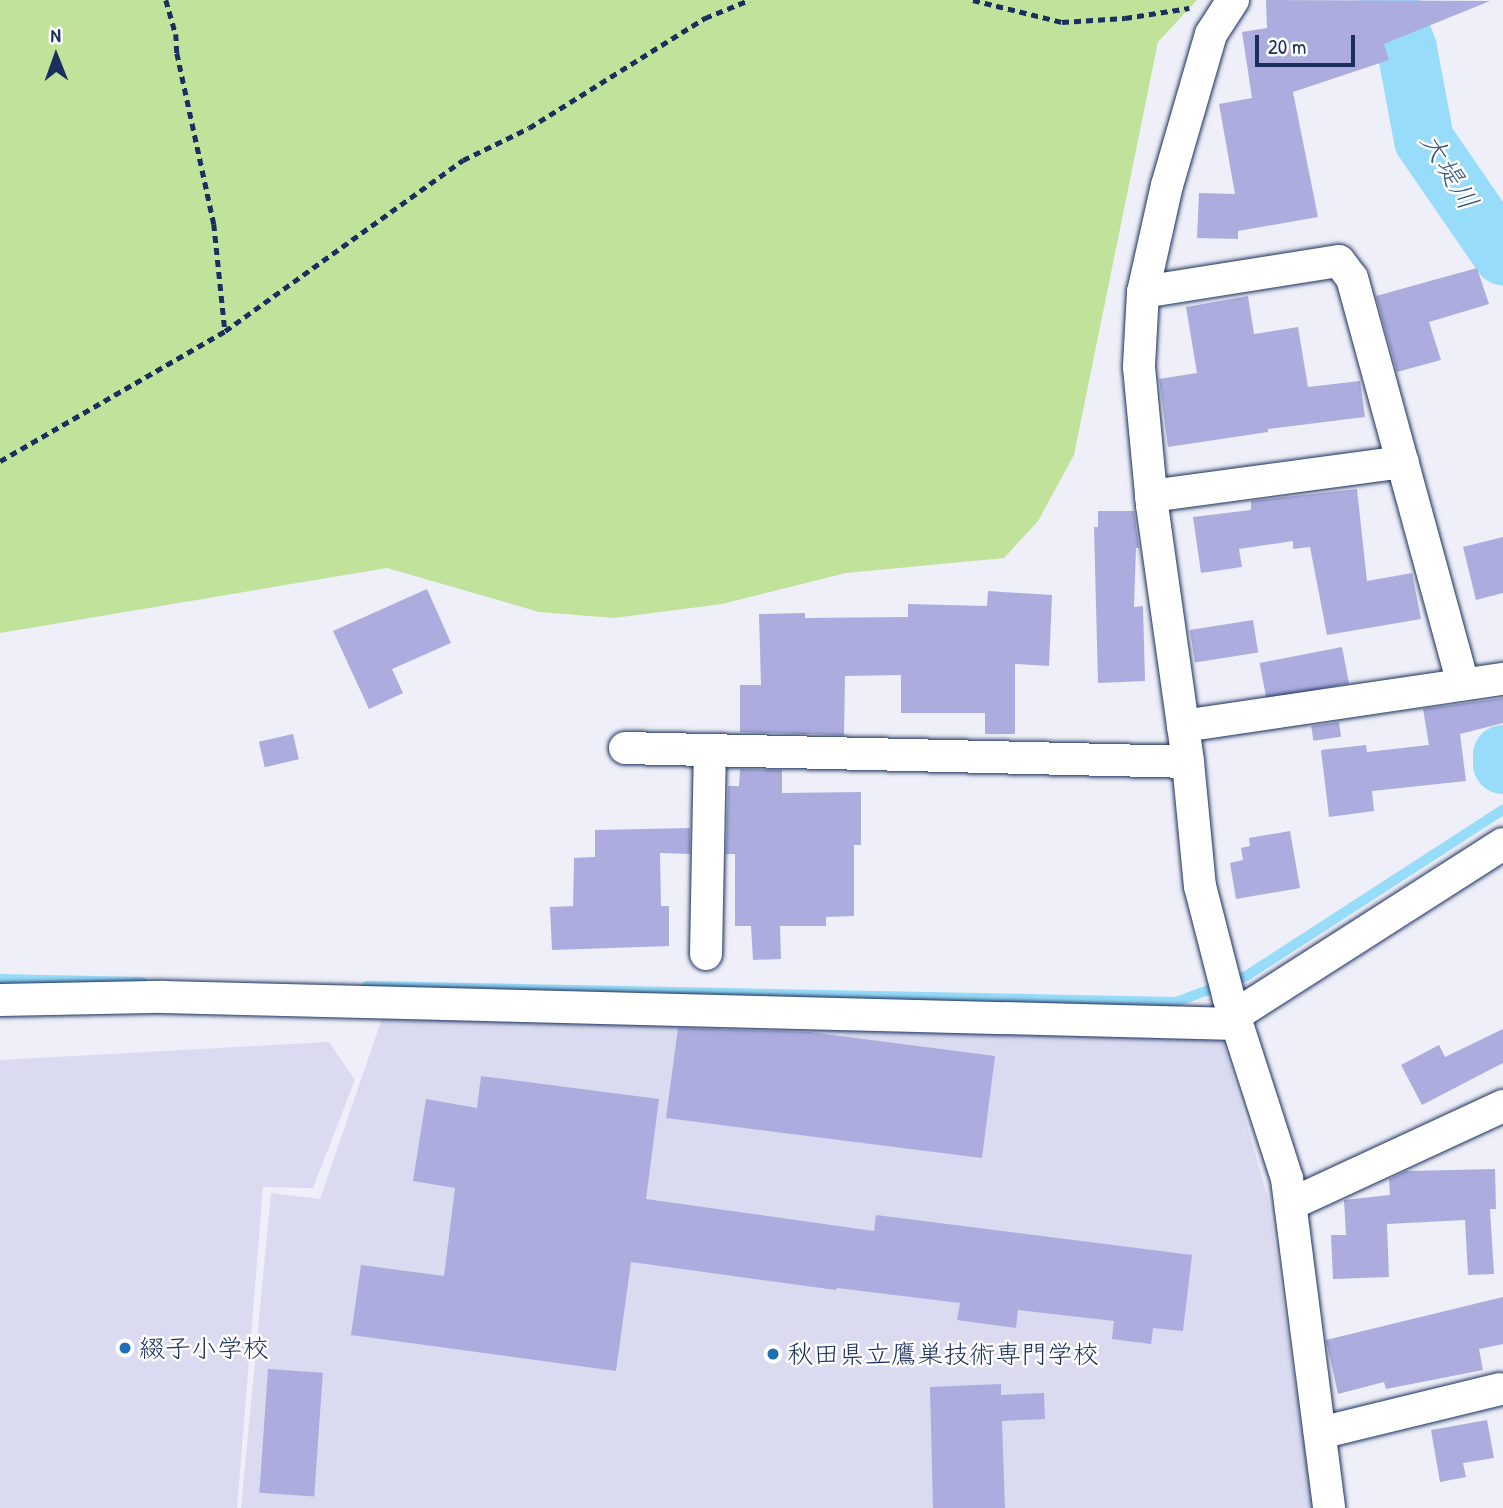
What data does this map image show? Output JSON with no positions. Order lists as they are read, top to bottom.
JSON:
{
  "water": ["大堤川"],
  "places": ["綴子小学校", "秋田県立鷹巣技術専門学校"],
  "scale_bar": "20 m",
  "north": "top"
}
